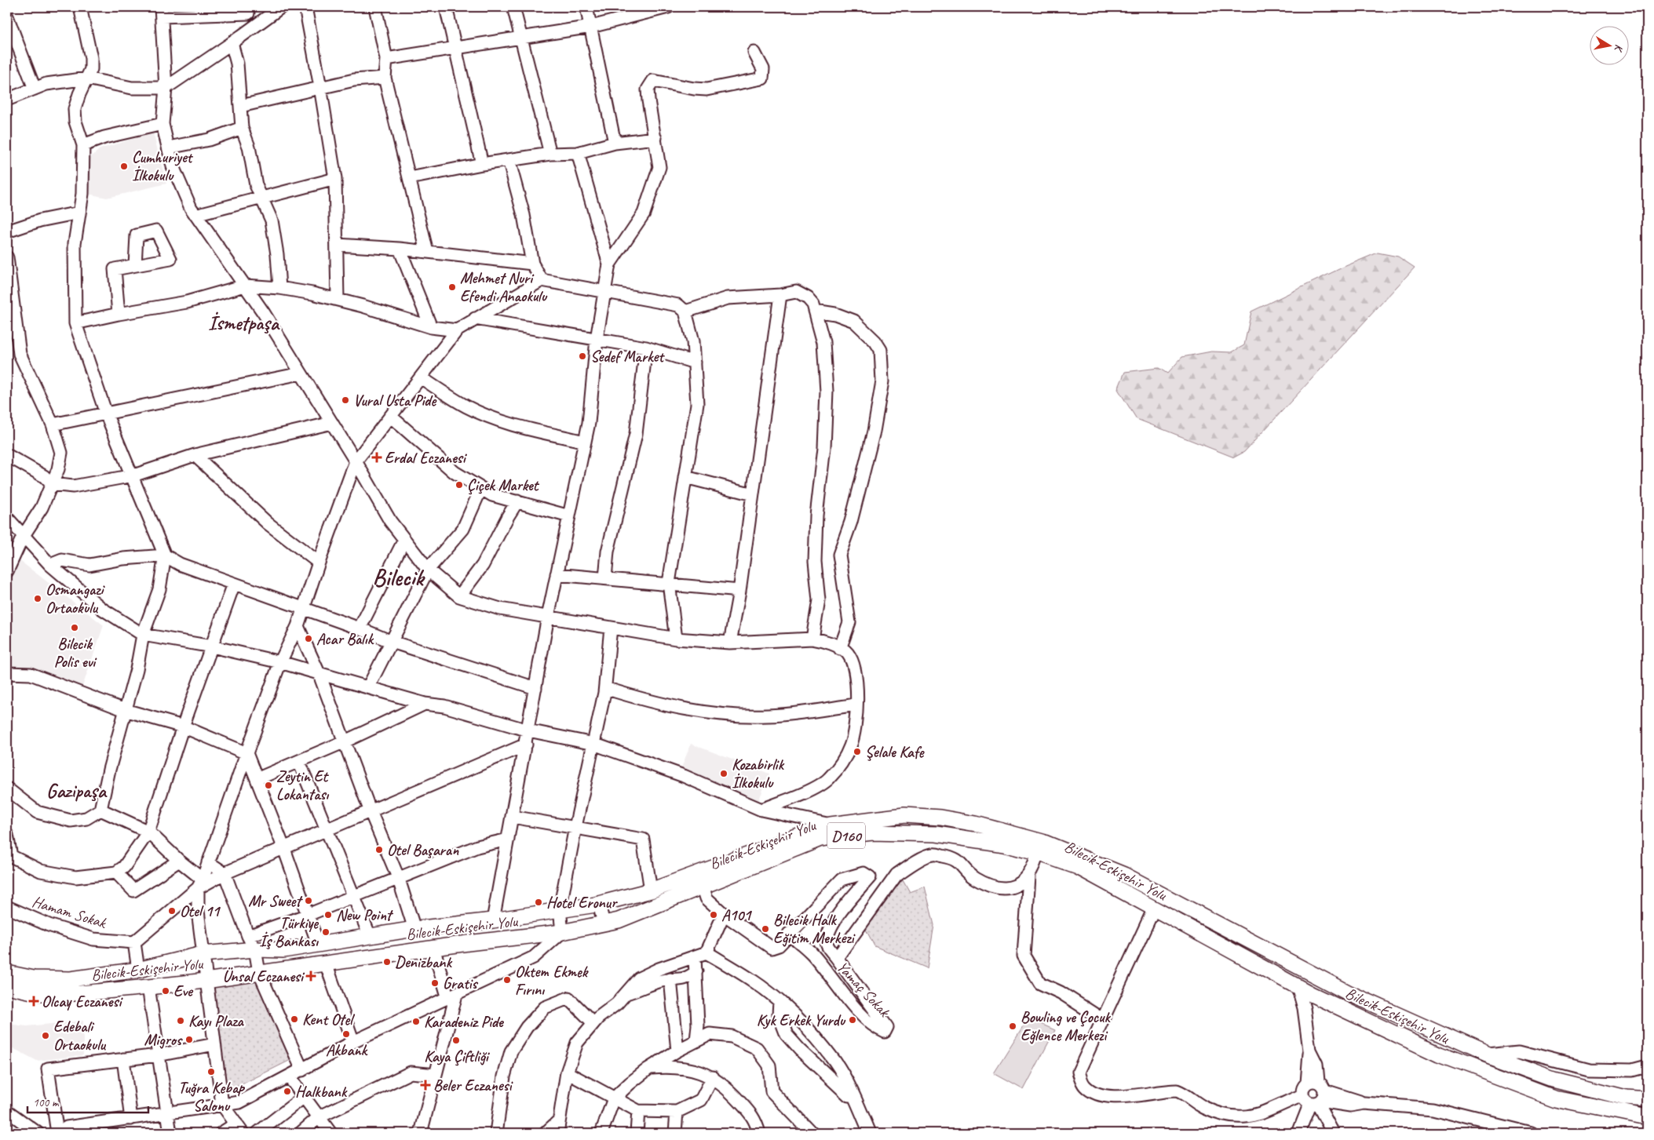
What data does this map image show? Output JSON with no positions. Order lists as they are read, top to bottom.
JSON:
{
  "streets": {
    "main road": ["D160", "Bilecik-Eskişehir Yolu"],
    "street": ["Hamam Sokak", "Yamaç Sokak"]
  },
  "districts": ["İsmetpaşa", "Bilecik", "Gazipaşa"],
  "places": {
    "other": [
      "Cumhuriyet İlkokulu",
      "Mehmet Nuri Efendi Anaokulu",
      "Sedef Market",
      "Vural Usta Pide",
      "Çiçek Market",
      "Osmangazi Ortaokulu",
      "Bilecik Polis evi",
      "Acar Balık",
      "Şelale Kafe",
      "Kozabirlik İlkokulu",
      "Zeytin Et Lokantası",
      "Otel Başaran",
      "Mr Sweet",
      "Hotel Eronur",
      "Otel 11",
      "New Point",
      "A101",
      "Bilecik Halk Eğitim Merkezi",
      "Türkiye İş Bankası",
      "Denizbank",
      "Oktem Ekmek Fırını",
      "Gratis",
      "Eve",
      "Kent Otel",
      "Kyk Erkek Yurdu",
      "Kayı Plaza",
      "Karadeniz Pide",
      "Bowling ve Çocuk Eğlence Merkezi",
      "Akbank",
      "Edebali Ortaokulu",
      "Migros",
      "Kaya Çiftliği",
      "Tuğra Kebap Salonu",
      "Halkbank"
    ],
    "health": [
      "Erdal Eczanesi",
      "Ünsal Eczanesi",
      "Olcay Eczanesi",
      "Beler Eczanesi"
    ]
  },
  "scale_bar": "100 m",
  "north": "right"
}
